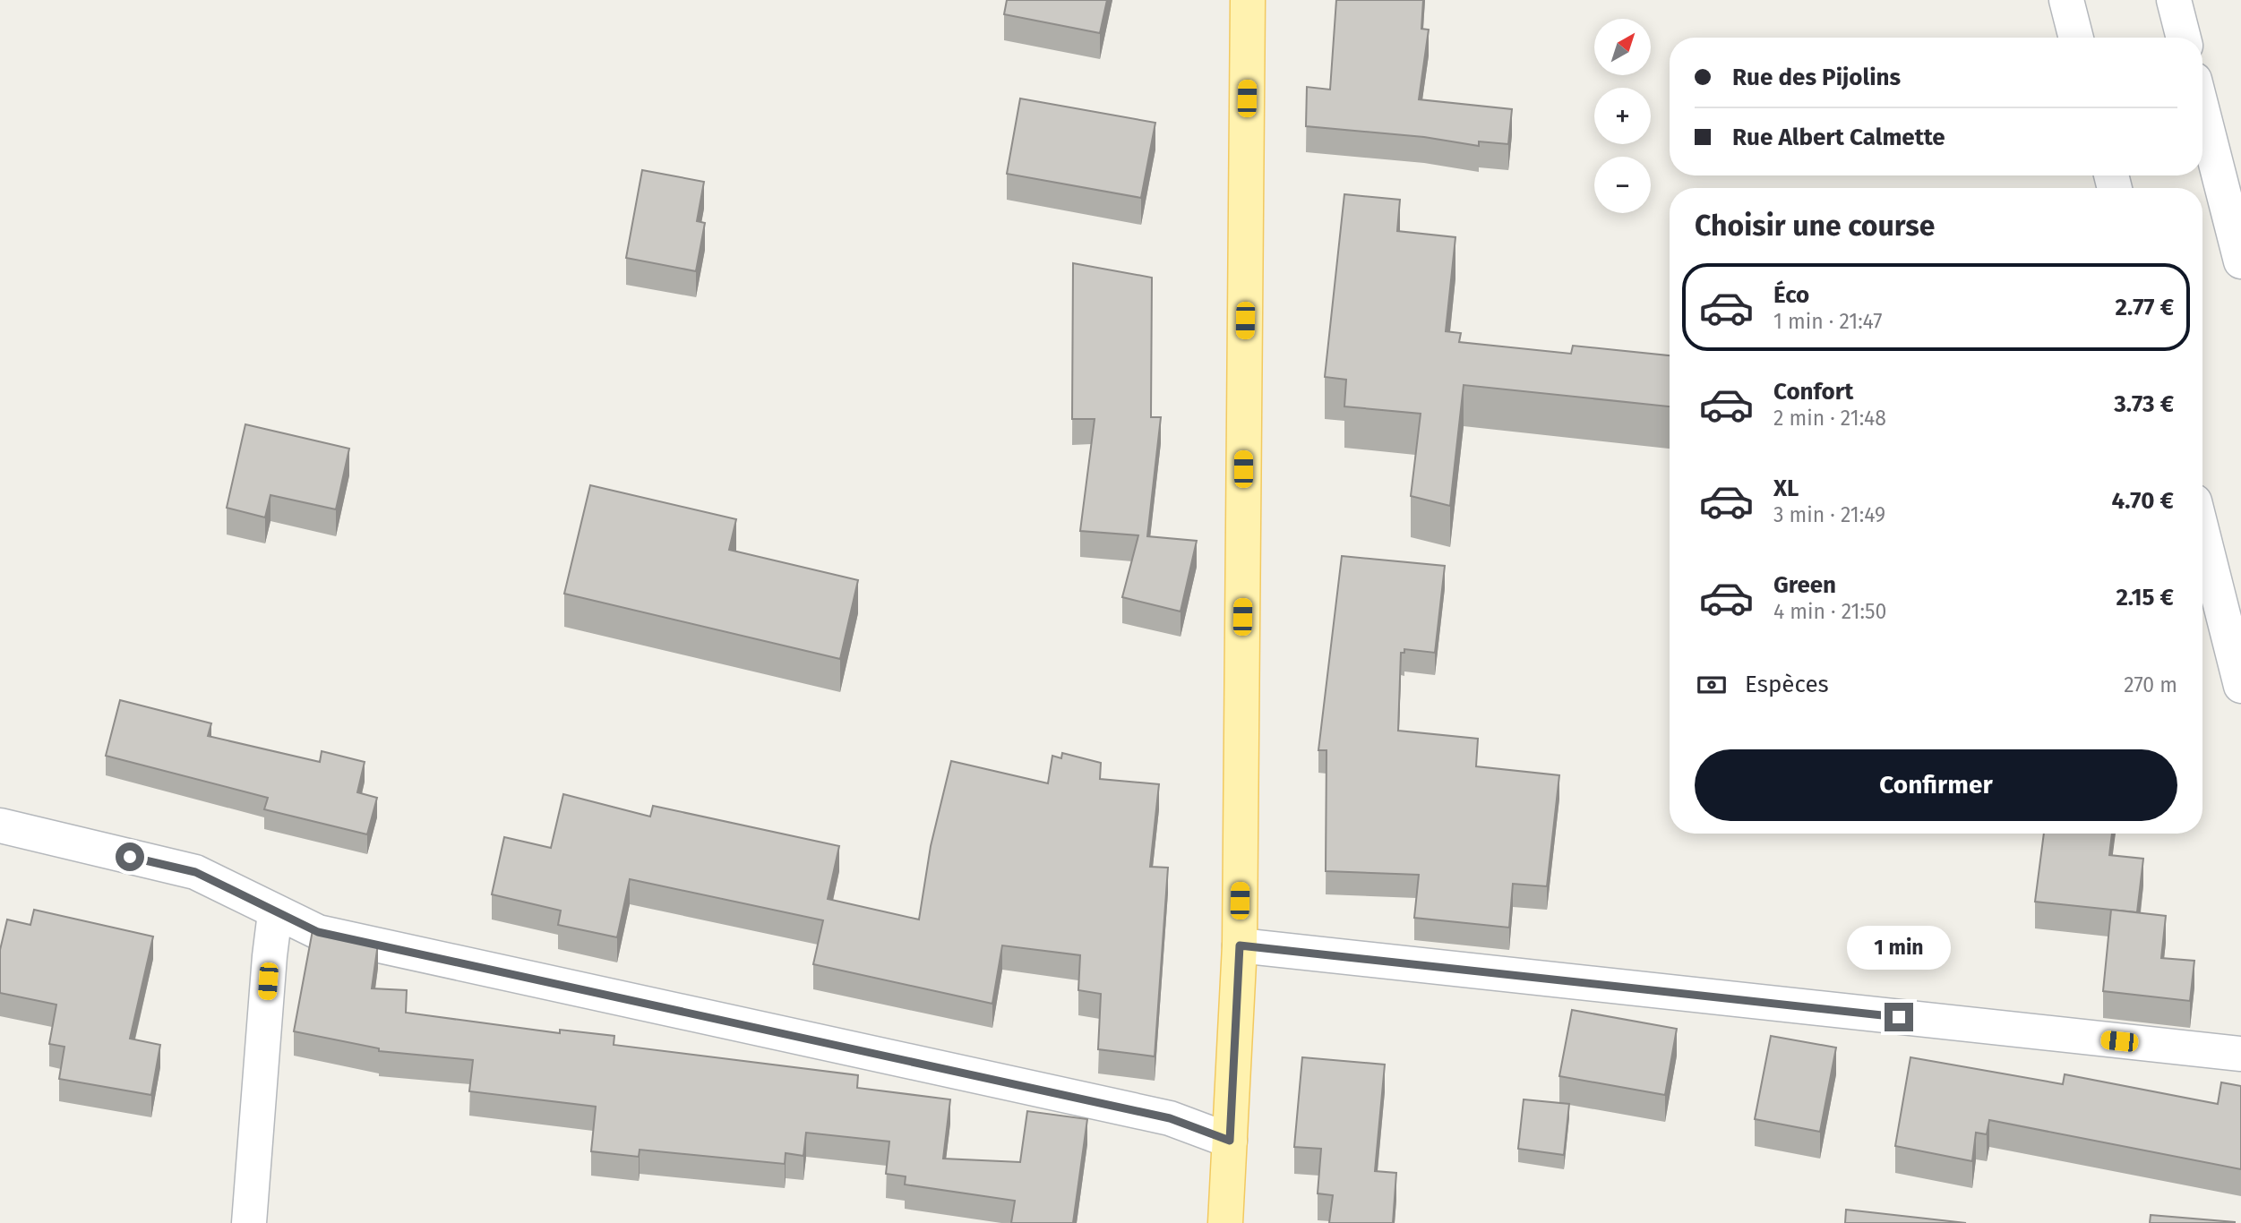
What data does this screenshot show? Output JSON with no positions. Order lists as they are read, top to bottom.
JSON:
{
  "north": "top right",
  "page": {
    "map_buttons": ["+", "−"],
    "banner": ["Rue des Pijolins", "Rue Albert Calmette"],
    "heading": "Choisir une course",
    "list": [
      {
        "name": "Éco",
        "note": "1 min · 21:47",
        "value": "2.77 €"
      },
      {
        "name": "Confort",
        "note": "2 min · 21:48",
        "value": "3.73 €"
      },
      {
        "name": "XL",
        "note": "3 min · 21:49",
        "value": "4.70 €"
      },
      {
        "name": "Green",
        "note": "4 min · 21:50",
        "value": "2.15 €"
      }
    ],
    "pay": ["Espèces", "270 m"],
    "buttons": "Confirmer",
    "bubble": "1 min"
  }
}
